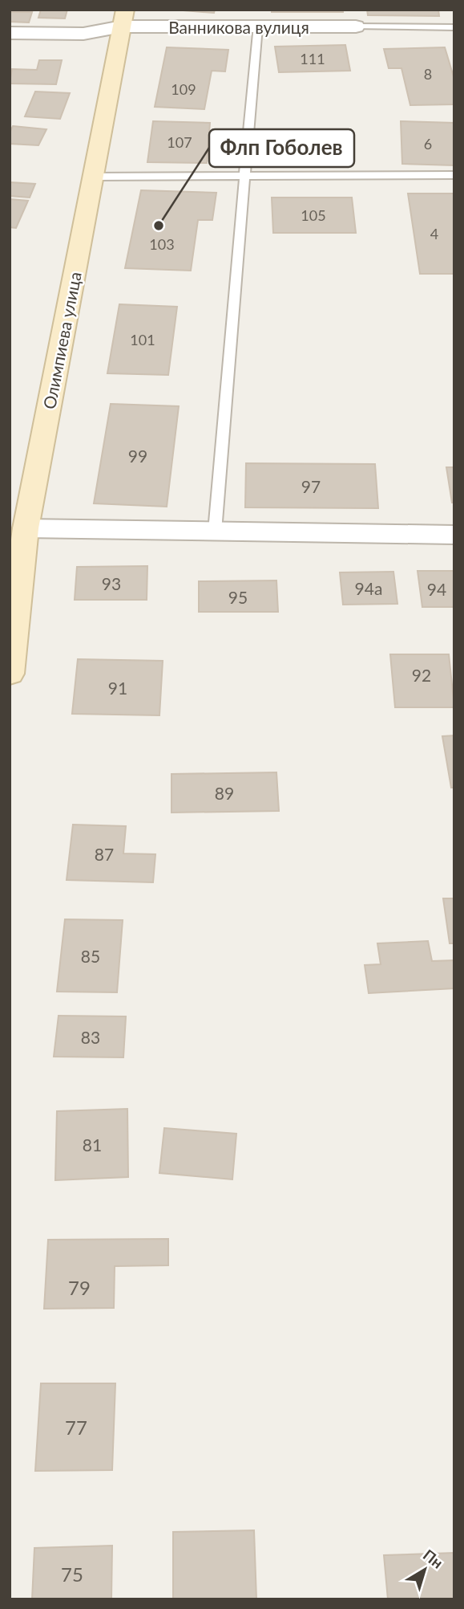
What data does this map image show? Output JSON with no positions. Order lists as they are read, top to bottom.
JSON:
{
  "streets": {
    "main road": ["Олимпиева улица"],
    "street": ["Ванникова вулиця"]
  },
  "crossings": [
    ["Ванникова вулиця", "Олимпиева улица"]
  ],
  "places": ["Флп Гоболев"],
  "house_numbers": [
    "111",
    "8",
    "109",
    "107",
    "6",
    "105",
    "4",
    "103",
    "101",
    "99",
    "97",
    "93",
    "94а",
    "94",
    "95",
    "92",
    "91",
    "89",
    "87",
    "85",
    "83",
    "81",
    "79",
    "77",
    "75"
  ],
  "north": "top right"
}
